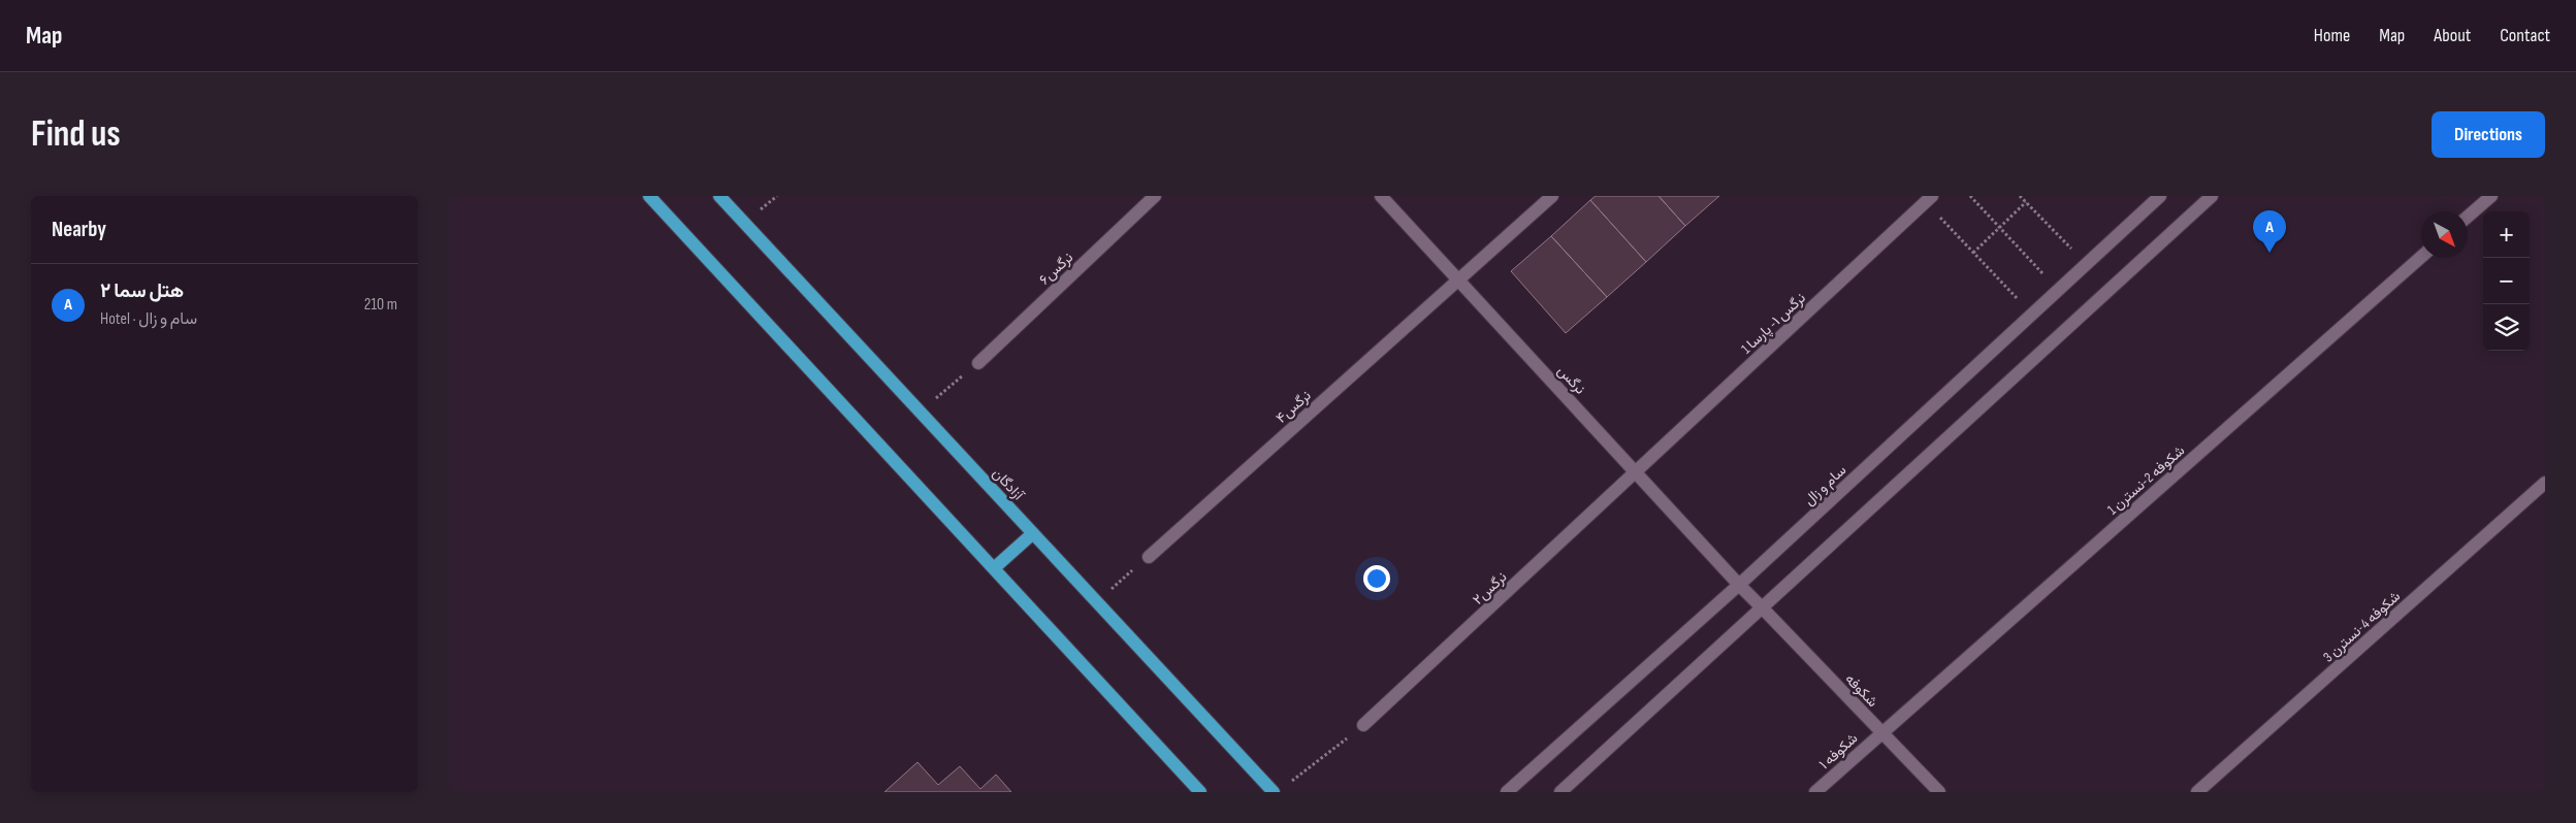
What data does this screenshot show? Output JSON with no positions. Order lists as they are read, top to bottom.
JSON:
{
  "streets": {
    "main road": ["آزادگان"],
    "street": [
      "نرگس۶",
      "نرگس ۱- پارسا 1",
      "نرگس",
      "نرگس۴",
      "شکوفه 2-نسترن 1",
      "سام و زال",
      "نرگس۲",
      "شکوفه 4-نسترن 3",
      "شکوفه",
      "شکوفه ۱"
    ]
  },
  "crossings": [
    ["نرگس ۱- پارسا 1", "نرگس"],
    ["نرگس ۱- پارسا 1", "نرگس۲"],
    ["نرگس", "نرگس۴"],
    ["نرگس", "سام و زال"],
    ["نرگس", "نرگس۲"],
    ["نرگس", "شکوفه"],
    ["شکوفه 2-نسترن 1", "شکوفه"],
    ["شکوفه 2-نسترن 1", "شکوفه ۱"],
    ["سام و زال", "شکوفه"],
    ["شکوفه", "شکوفه ۱"]
  ],
  "north": "bottom right",
  "page": {
    "header": "Map",
    "nav": [
      "Home",
      "Map",
      "About",
      "Contact"
    ],
    "buttons": "Directions",
    "title": "Find us",
    "heading": "Nearby",
    "pins": "A",
    "map_buttons": ["+", "−"],
    "list": [
      {
        "mark": "A",
        "name": "هتل سما ۲",
        "note": "Hotel · سام و زال",
        "value": "210 m"
      }
    ]
  }
}
